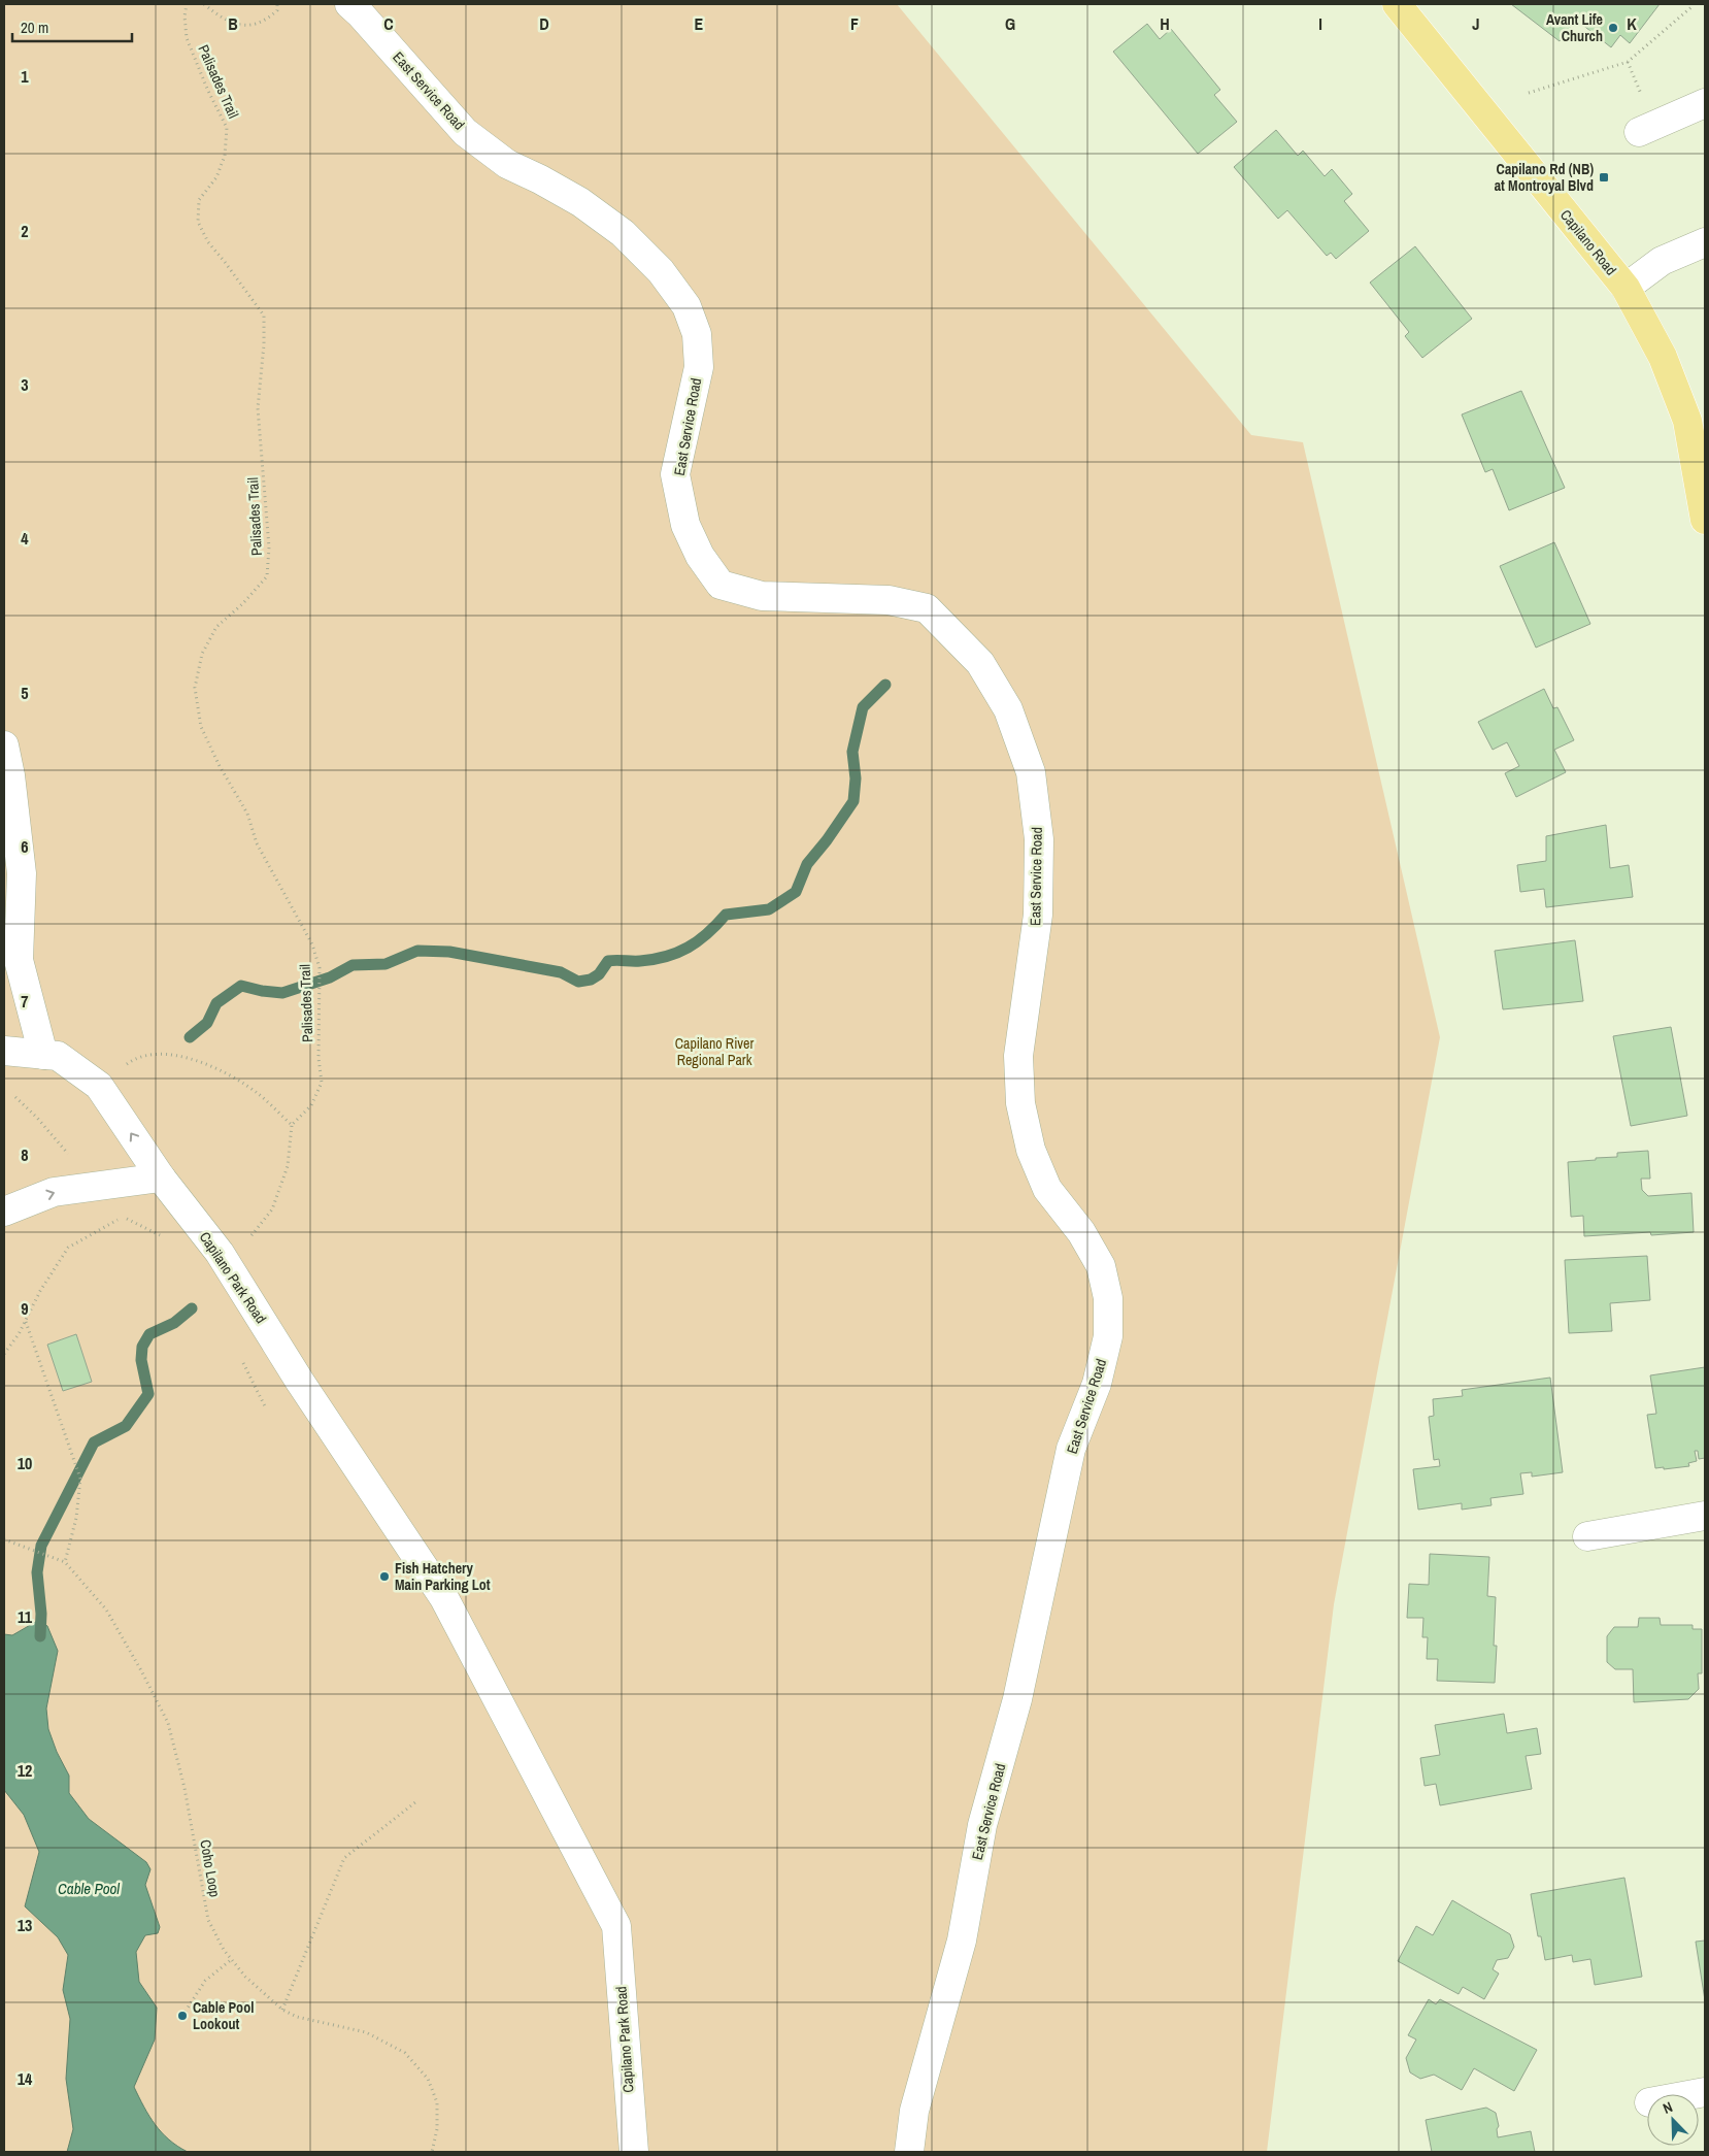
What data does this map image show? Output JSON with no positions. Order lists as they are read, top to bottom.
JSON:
{
  "streets": {
    "main road": ["Capilano Road"],
    "street": ["East Service Road", "Capilano Park Road"],
    "path": ["Palisades Trail", "Coho Loop"]
  },
  "water": ["Cable Pool"],
  "parks": ["Capilano River Regional Park"],
  "places": {
    "other": ["Avant Life Church", "Fish Hatchery Main Parking Lot", "Cable Pool Lookout"],
    "transit": ["Capilano Rd (NB) at Montroyal Blvd"]
  },
  "scale_bar": "20 m",
  "north": "top left",
  "grid": {
    "columns": [
      "B",
      "C",
      "D",
      "E",
      "F",
      "G",
      "H",
      "I",
      "J",
      "K"
    ],
    "rows": [
      "1",
      "2",
      "3",
      "4",
      "5",
      "6",
      "7",
      "8",
      "9",
      "10",
      "11",
      "12",
      "13",
      "14"
    ]
  }
}
